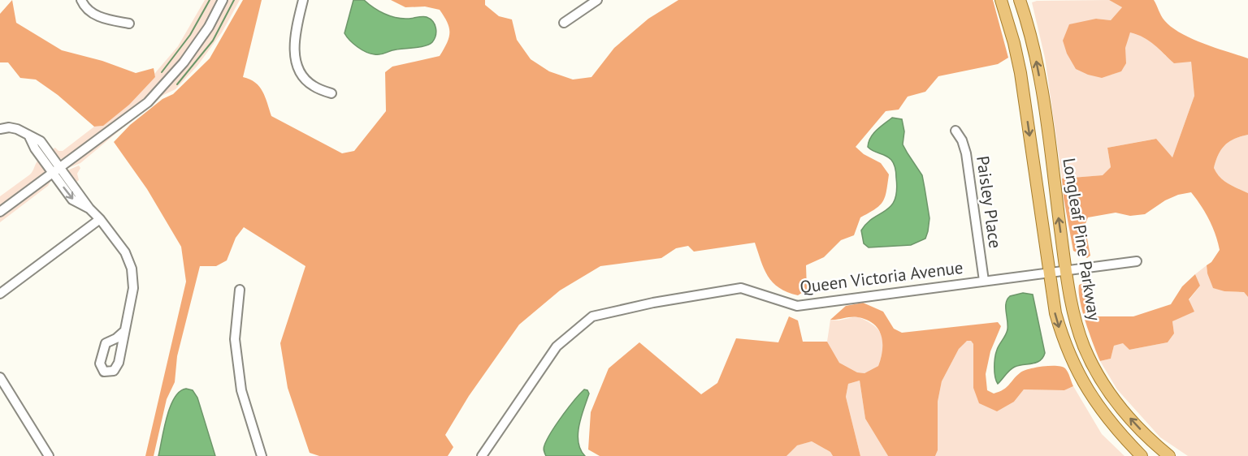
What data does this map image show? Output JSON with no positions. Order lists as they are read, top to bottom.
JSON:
{
  "streets": {
    "main road": ["Longleaf Pine Parkway"],
    "street": ["Paisley Place", "Queen Victoria Avenue"]
  },
  "crossings": [
    ["Paisley Place", "Queen Victoria Avenue"],
    ["Longleaf Pine Parkway", "Queen Victoria Avenue"]
  ]
}
